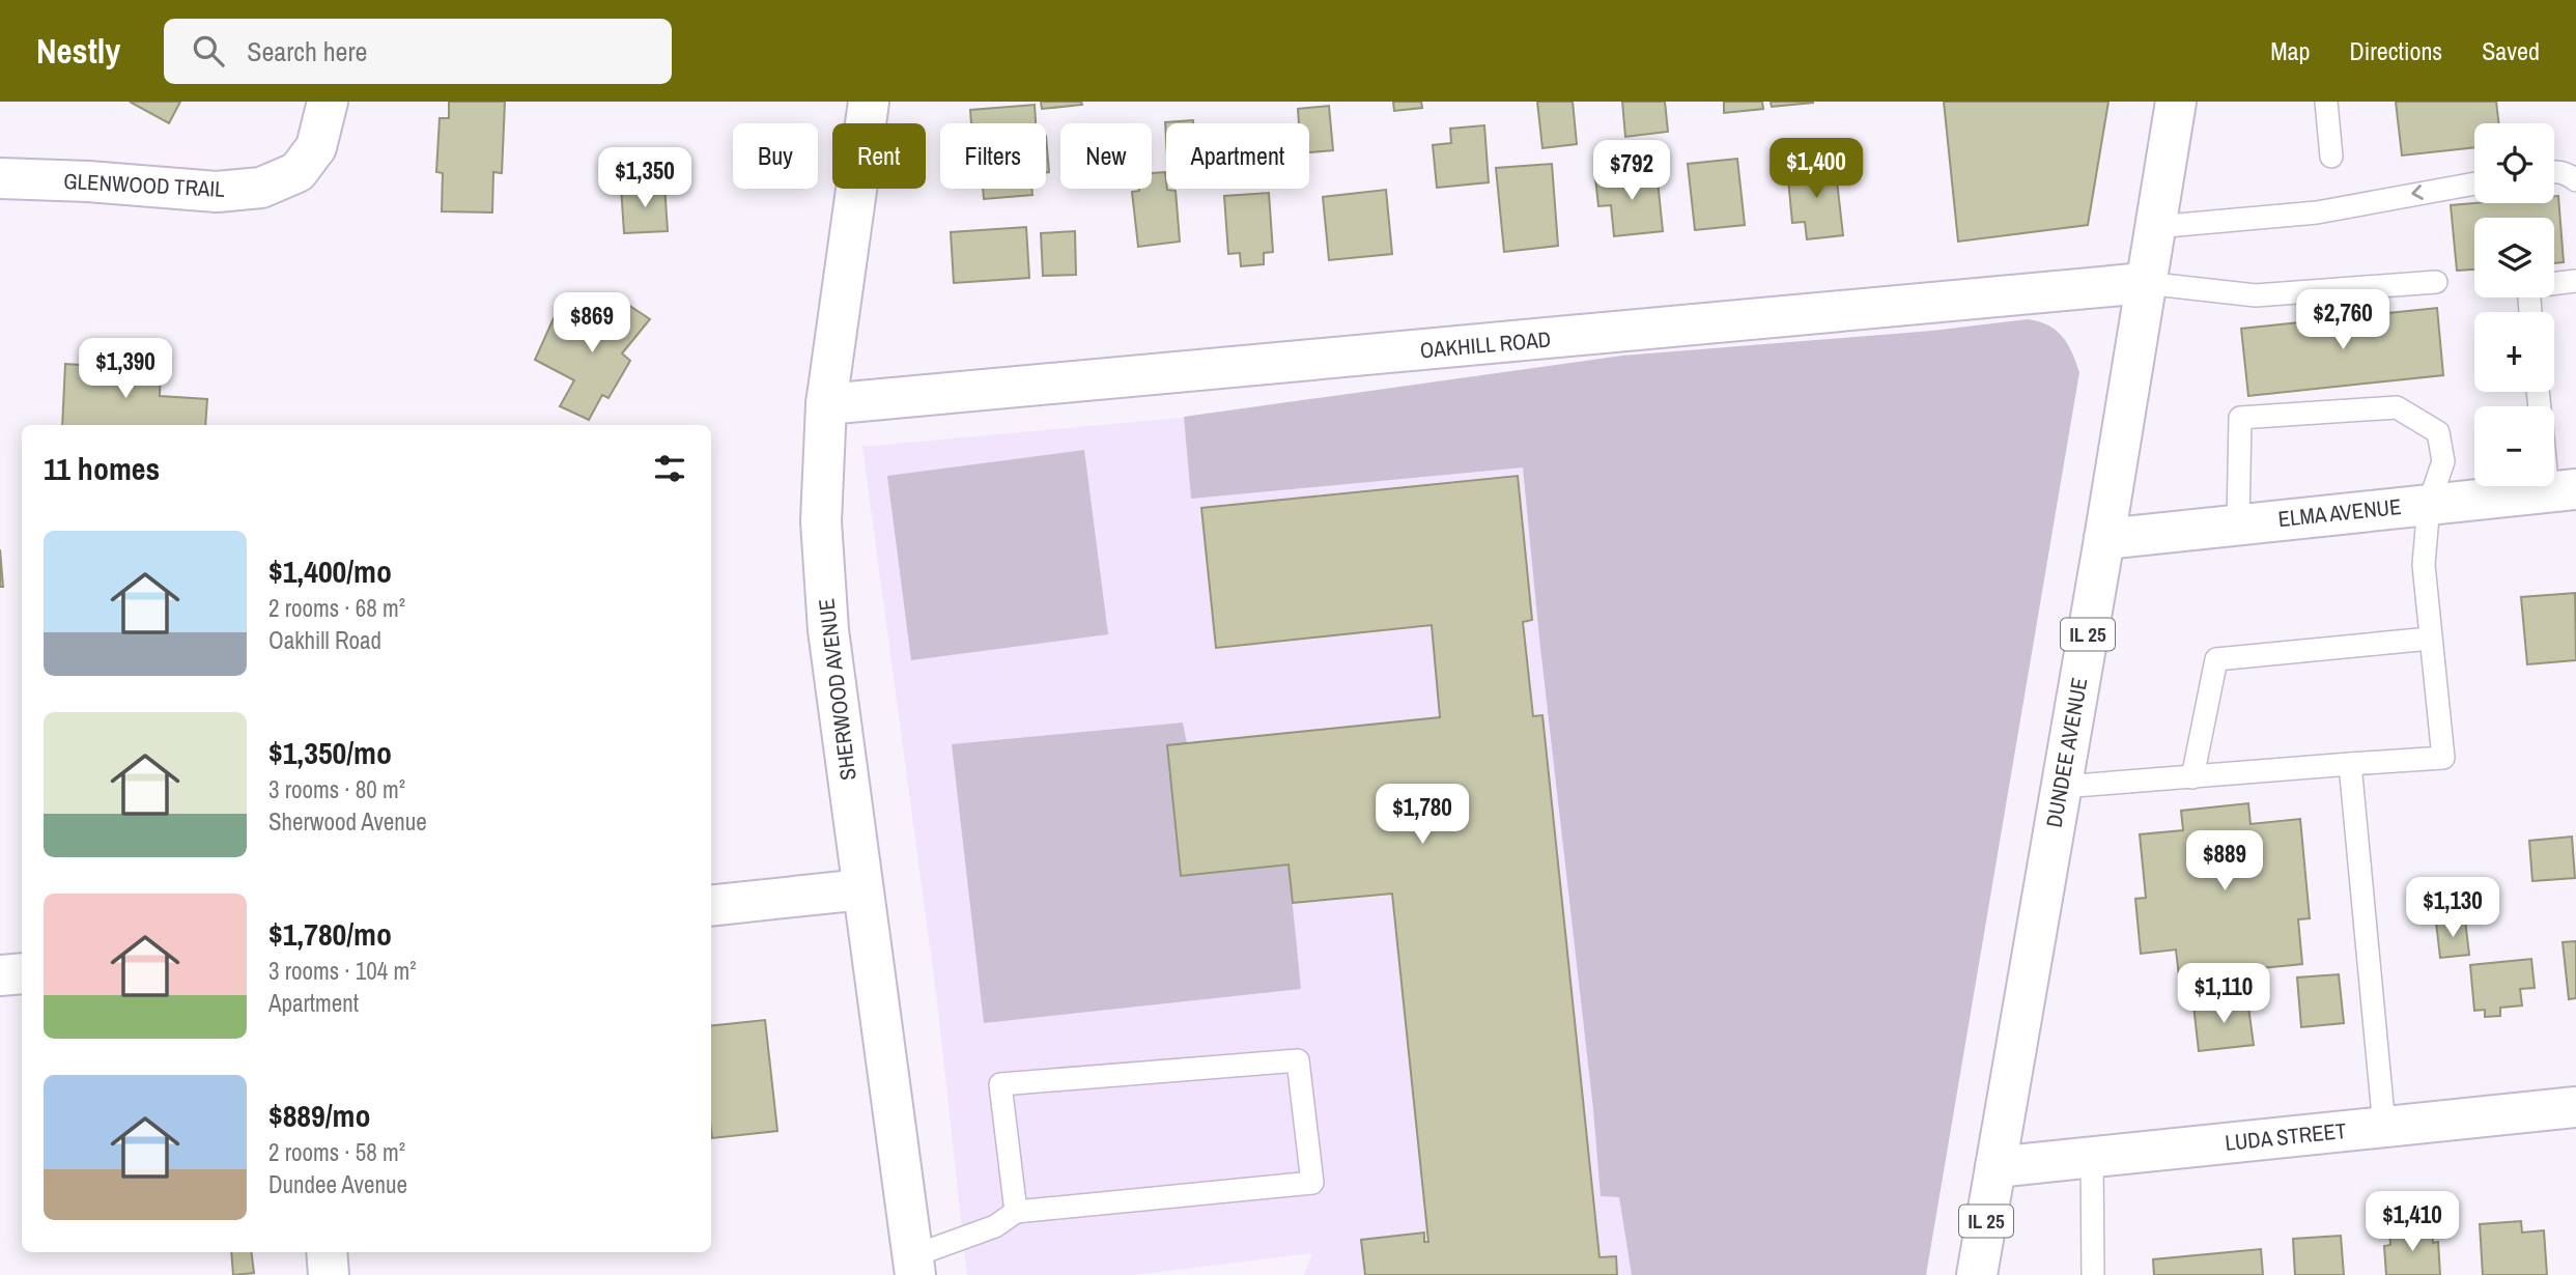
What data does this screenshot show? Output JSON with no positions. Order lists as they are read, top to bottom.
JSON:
{
  "streets": {
    "street": [
      "GLENWOOD TRAIL",
      "OAKHILL ROAD",
      "ELMA AVENUE",
      "IL 25",
      "SHERWOOD AVENUE",
      "DUNDEE AVENUE",
      "LUDA STREET"
    ]
  },
  "crossings": [
    ["OAKHILL ROAD", "SHERWOOD AVENUE"],
    ["OAKHILL ROAD", "DUNDEE AVENUE"],
    ["ELMA AVENUE", "DUNDEE AVENUE"],
    ["DUNDEE AVENUE", "LUDA STREET"]
  ],
  "page": {
    "header": "Nestly",
    "search": "Search here",
    "nav": ["Map", "Directions", "Saved"],
    "map_buttons": ["+", "−"],
    "chip": [
      "Buy",
      "Rent",
      "Filters",
      "New",
      "Apartment"
    ],
    "price": [
      "$1,400",
      "$792",
      "$1,350",
      "$2,760",
      "$869",
      "$1,390",
      "$1,780",
      "$889",
      "$1,130",
      "$1,110",
      "$1,410"
    ],
    "heading": "11 homes",
    "list": [
      {
        "name": "$1,400/mo",
        "note": "2 rooms · 68 m² · Oakhill Road"
      },
      {
        "name": "$1,350/mo",
        "note": "3 rooms · 80 m² · Sherwood Avenue"
      },
      {
        "name": "$1,780/mo",
        "note": "3 rooms · 104 m² · Apartment"
      },
      {
        "name": "$889/mo",
        "note": "2 rooms · 58 m² · Dundee Avenue"
      }
    ]
  }
}
